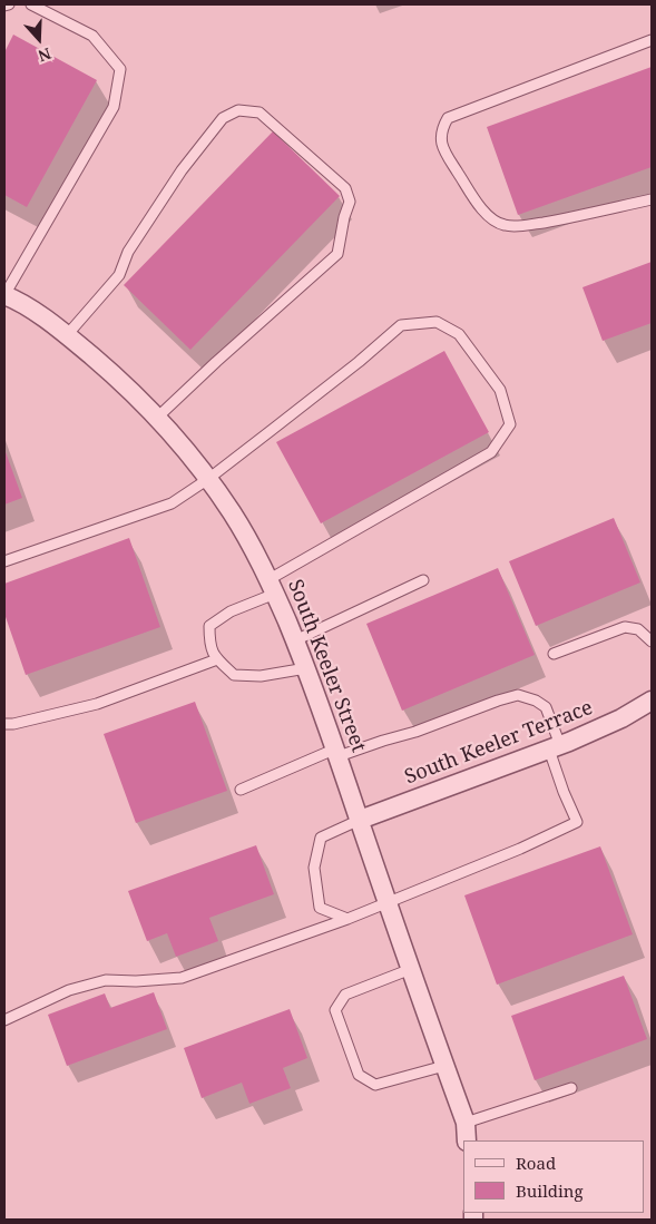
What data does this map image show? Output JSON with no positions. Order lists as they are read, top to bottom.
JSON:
{
  "streets": {
    "street": ["South Keeler Street", "South Keeler Terrace"]
  },
  "crossings": [
    ["South Keeler Street", "South Keeler Terrace"]
  ],
  "legend": ["Road", "Building"],
  "north": "bottom"
}
